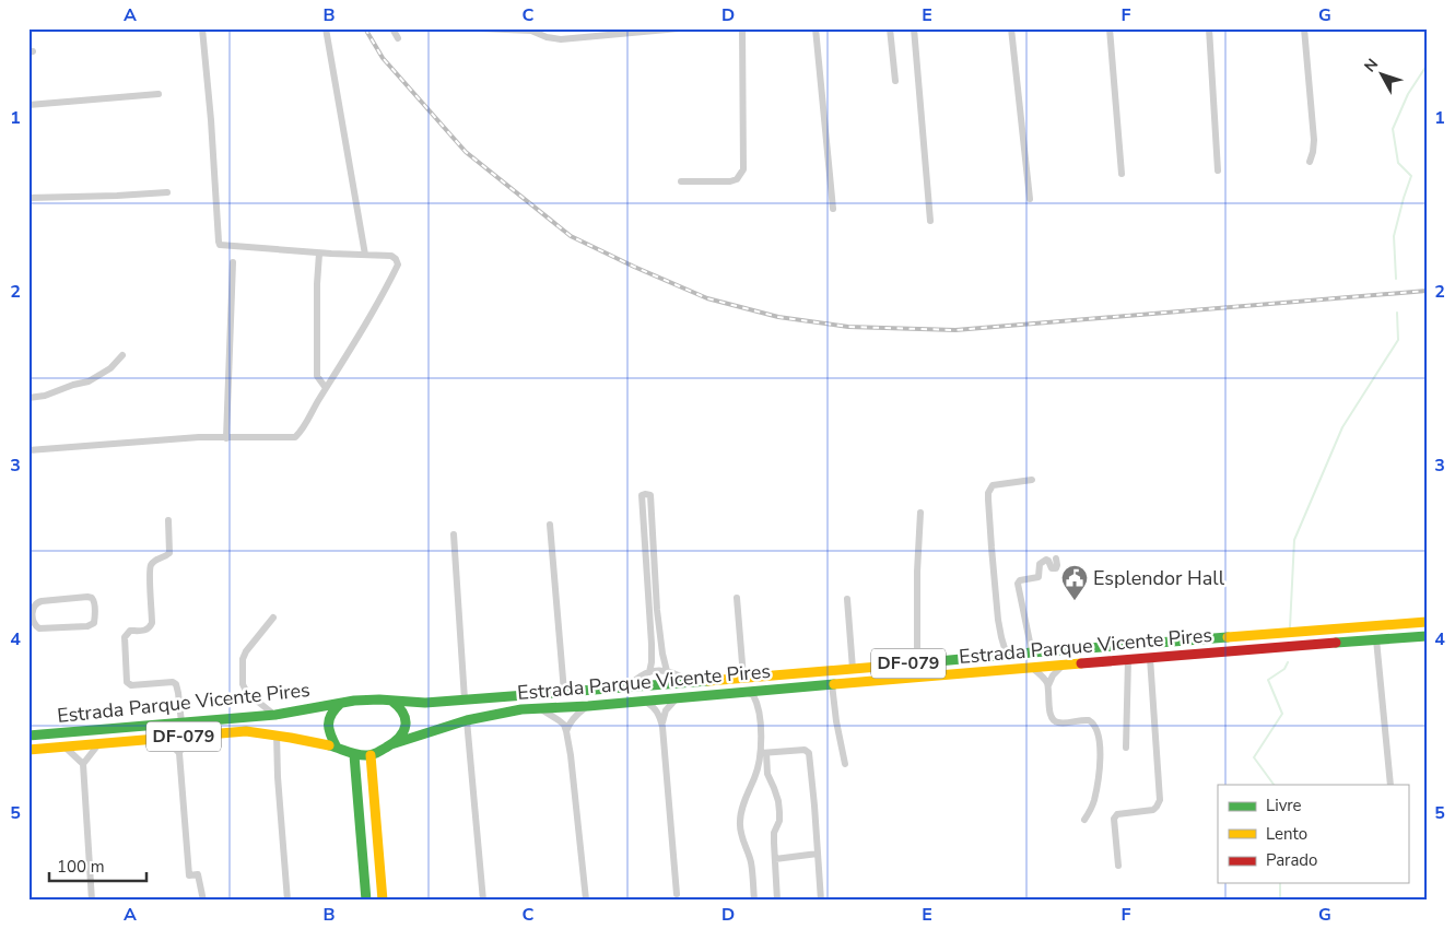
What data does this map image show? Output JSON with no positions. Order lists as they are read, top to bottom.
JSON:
{
  "streets": {
    "main road": ["Estrada Parque Vicente Pires", "DF-079"]
  },
  "crossings": [
    ["Estrada Parque Vicente Pires", "DF-079"]
  ],
  "places": {
    "public building": ["Esplendor Hall"]
  },
  "legend": ["Livre", "Lento", "Parado"],
  "scale_bar": "100 m",
  "north": "top left",
  "grid": {
    "columns": [
      "A",
      "B",
      "C",
      "D",
      "E",
      "F",
      "G"
    ],
    "rows": [
      "1",
      "2",
      "3",
      "4",
      "5"
    ]
  }
}
